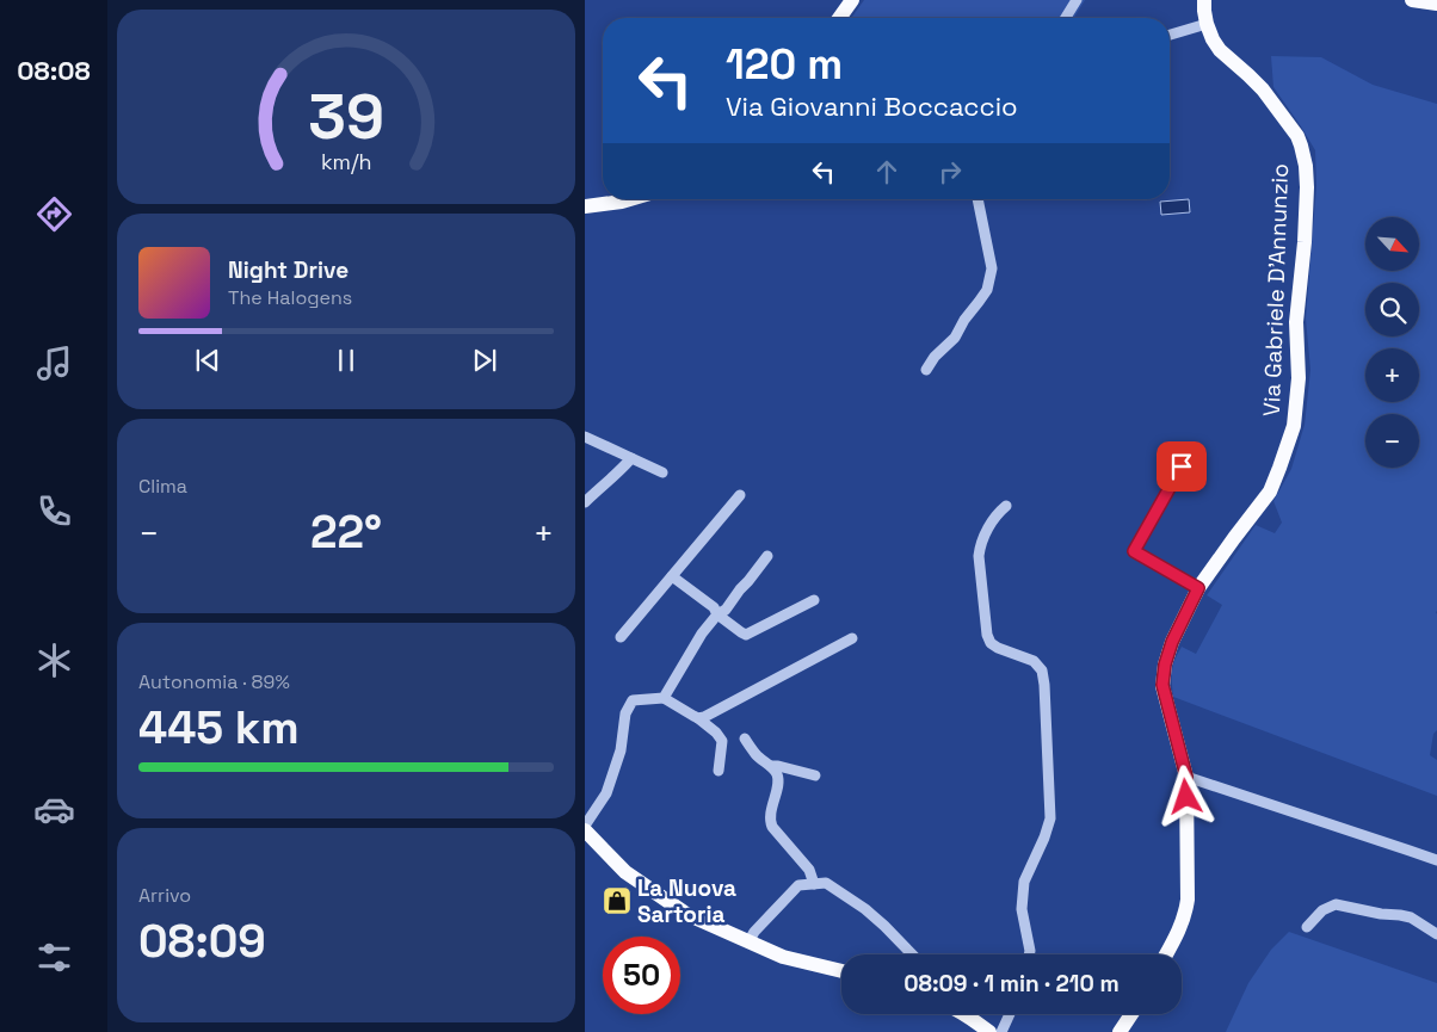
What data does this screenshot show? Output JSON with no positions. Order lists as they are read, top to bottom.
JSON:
{
  "streets": {
    "main road": ["Via Gabriele D'Annunzio"]
  },
  "places": {
    "shop": ["La Nuova Sartoria"]
  },
  "north": "bottom right",
  "page": {
    "tabs": "08:08",
    "turn": ["120 m", "Via Giovanni Boccaccio"],
    "map_buttons": ["+", "−"],
    "song": ["Night Drive", "The Halogens"],
    "tile": [
      "Clima",
      ["Autonomia · 89%", "445 km"],
      ["Arrivo", "08:09"]
    ],
    "heat": ["−", "22°", "+"],
    "limit": "50",
    "trip": "08:09 · 1 min · 210 m",
    "gauge": ["39", "km/h"]
  }
}
